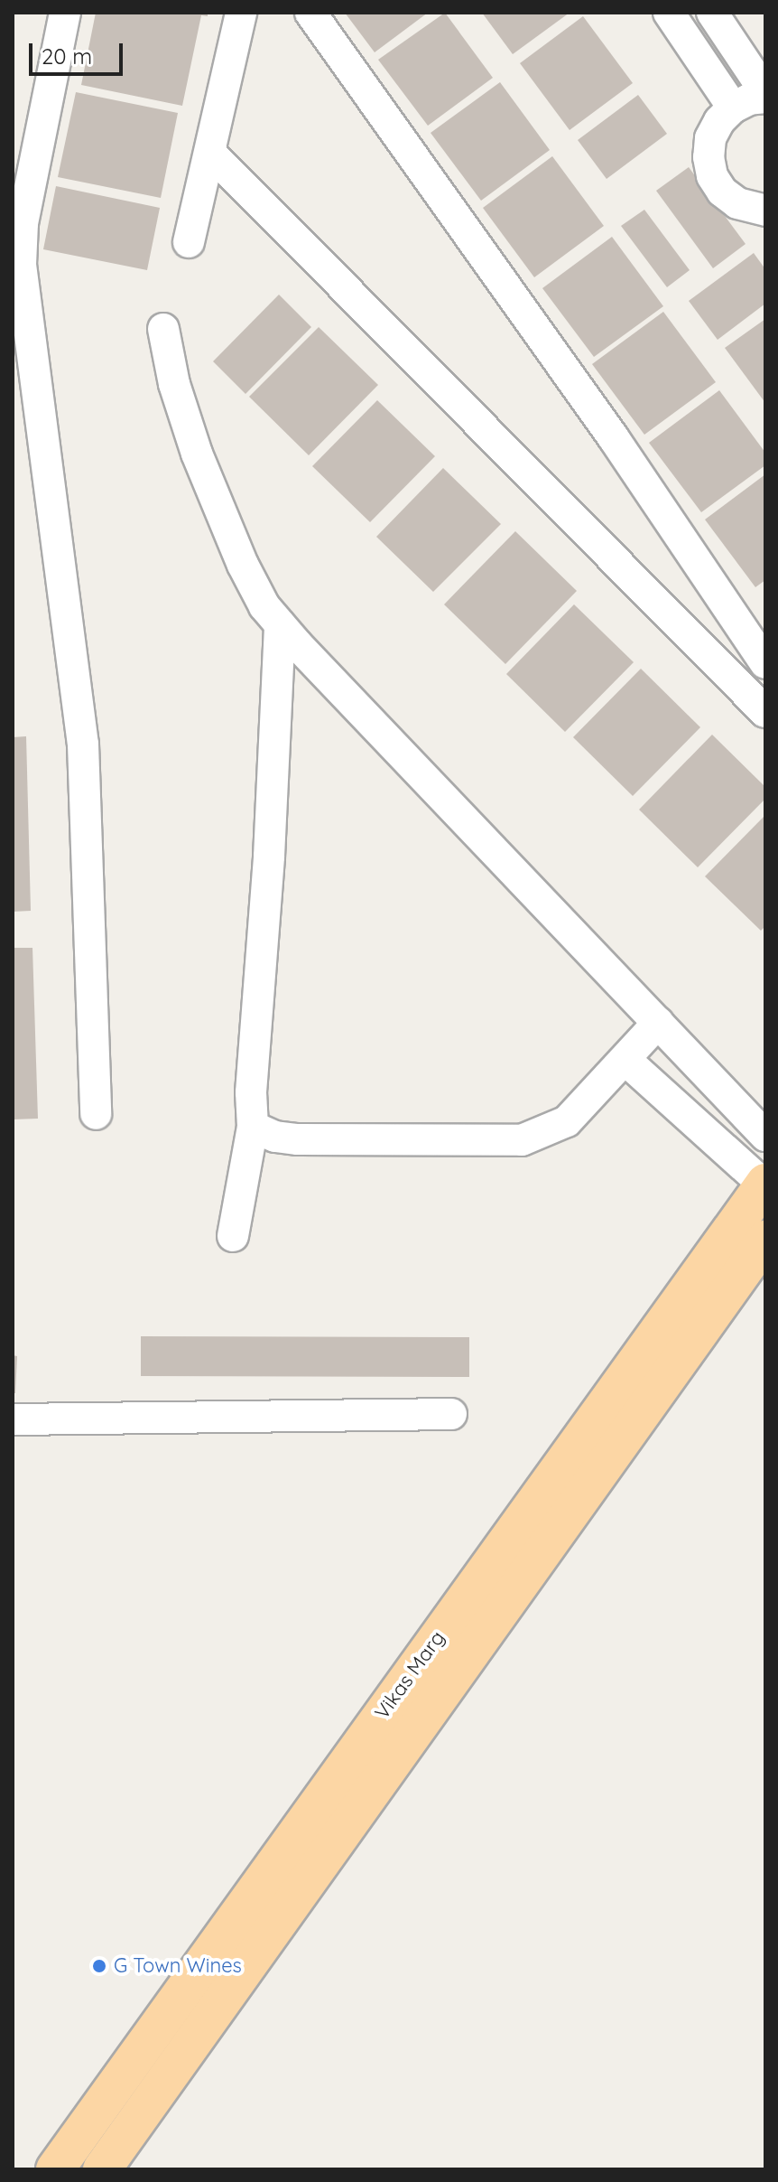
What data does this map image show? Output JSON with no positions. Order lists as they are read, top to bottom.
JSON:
{
  "streets": {
    "main road": ["Vikas Marg"]
  },
  "places": ["G Town Wines"],
  "scale_bar": "20 m"
}
